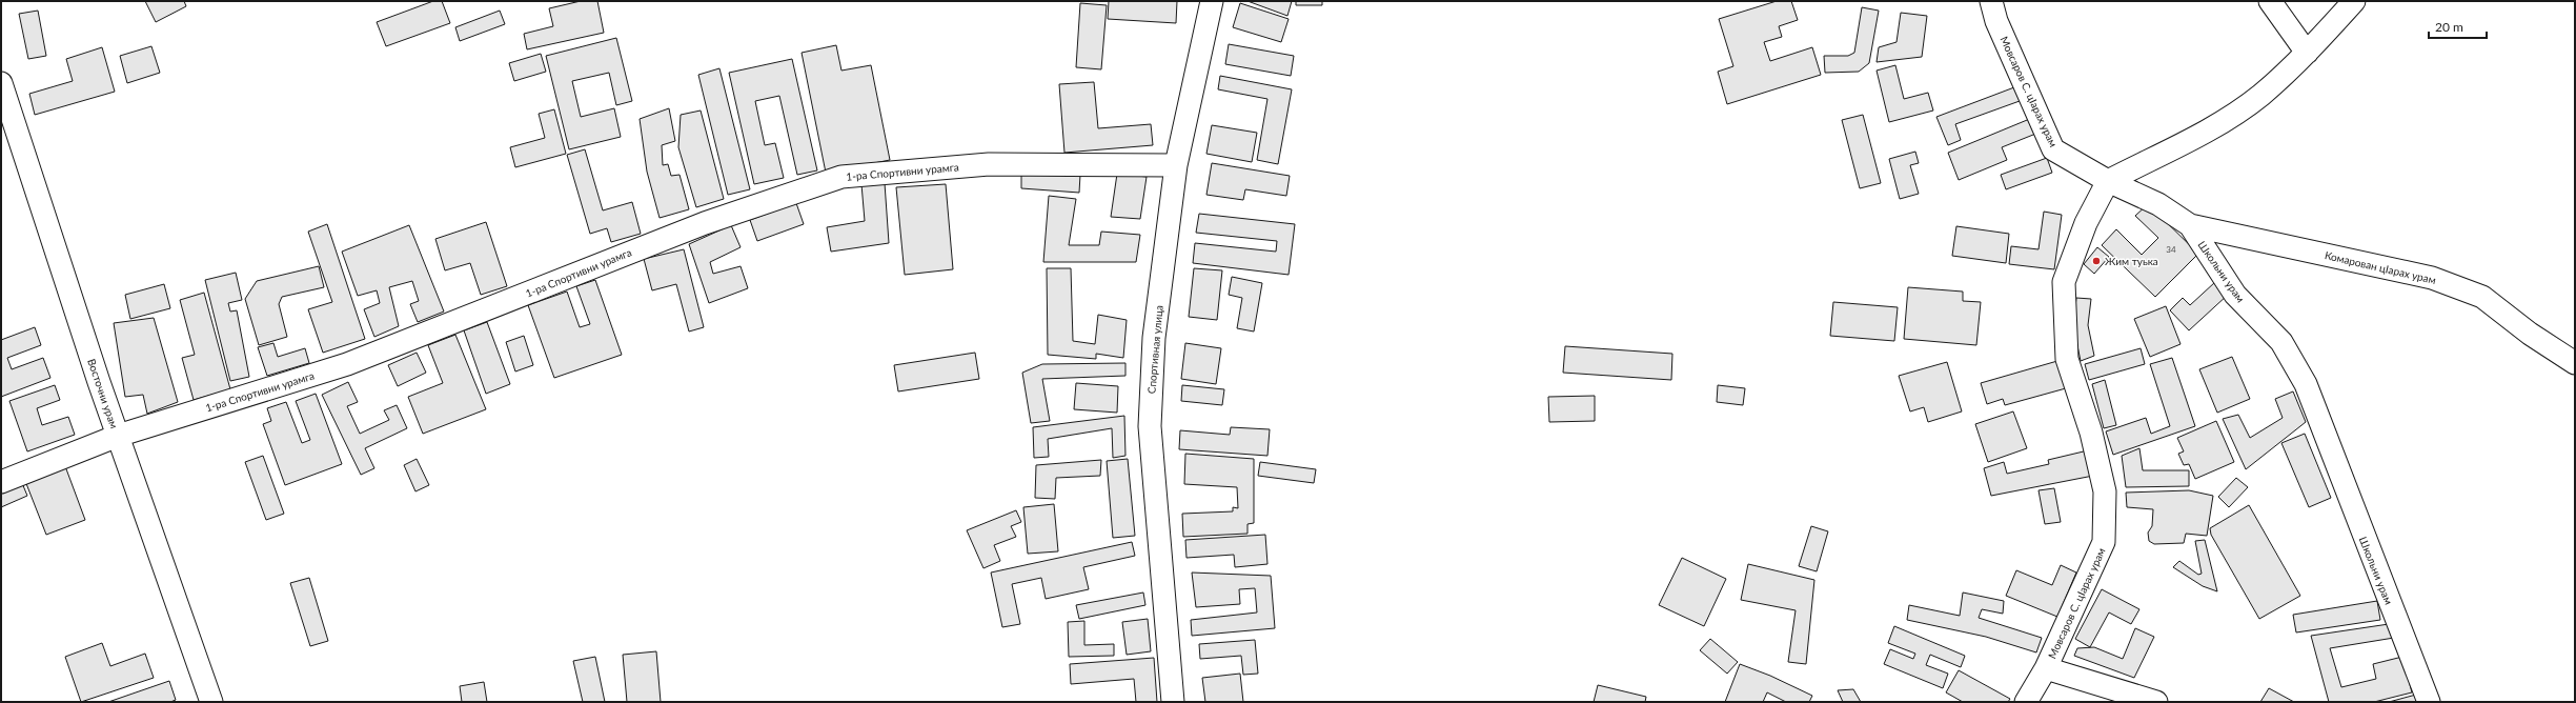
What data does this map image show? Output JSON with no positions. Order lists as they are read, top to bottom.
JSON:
{
  "streets": {
    "street": [
      "Мовсаров С. цIарах урам",
      "1-ра Спортивни урамга",
      "Комарован цIарах урам",
      "Школьни урам",
      "Спортивная улица",
      "Восточни урам"
    ]
  },
  "crossings": [
    ["Мовсаров С. цIарах урам", "Школьни урам"],
    ["1-ра Спортивни урамга", "Спортивная улица"],
    ["1-ра Спортивни урамга", "Восточни урам"],
    ["Комарован цIарах урам", "Школьни урам"]
  ],
  "places": ["Жим туька"],
  "house_numbers": ["34"],
  "scale_bar": "20 m"
}
